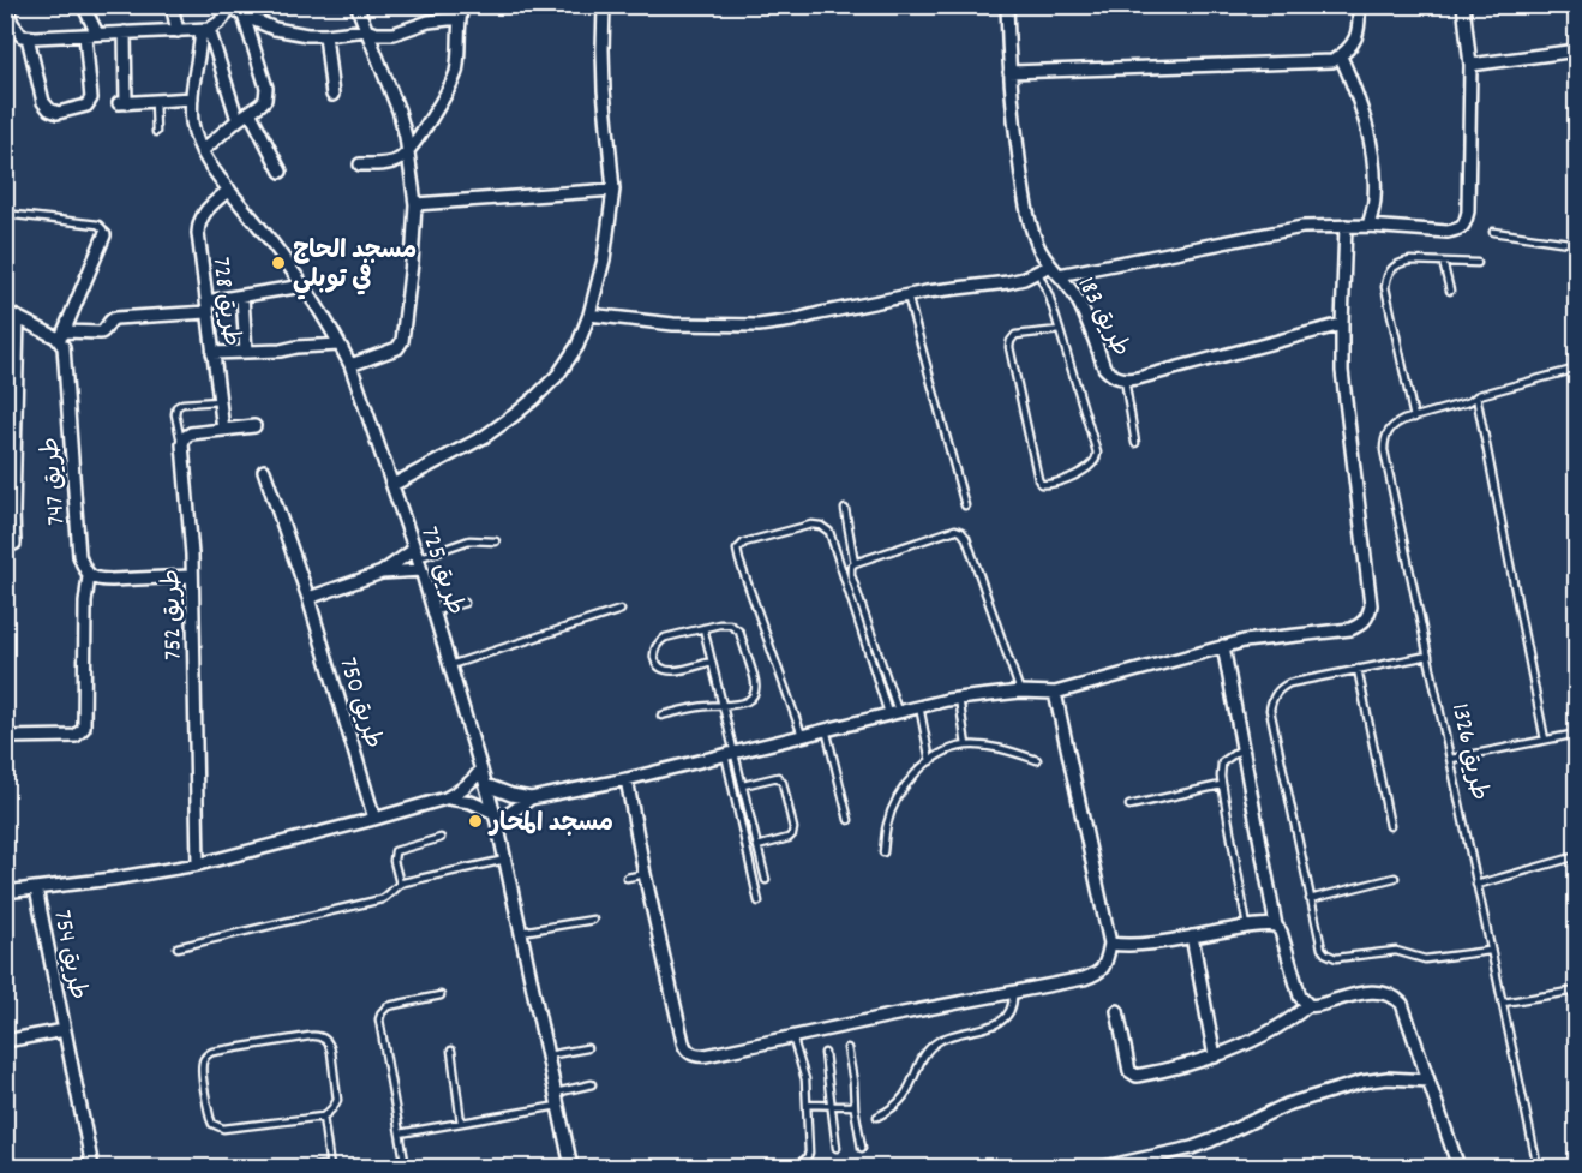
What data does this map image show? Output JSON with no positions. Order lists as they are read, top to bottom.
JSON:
{
  "streets": {
    "street": [
      "طريق 728",
      "طريق 183",
      "طريق 747",
      "طريق 725",
      "طريق 752",
      "طريق 750",
      "طريق 754"
    ],
    "lane": ["طريق 1326"]
  },
  "crossings": [
    ["طريق 728", "طريق 725"]
  ],
  "places": ["مسجد الحاج في توبلي", "مسجد المحار"]
}
